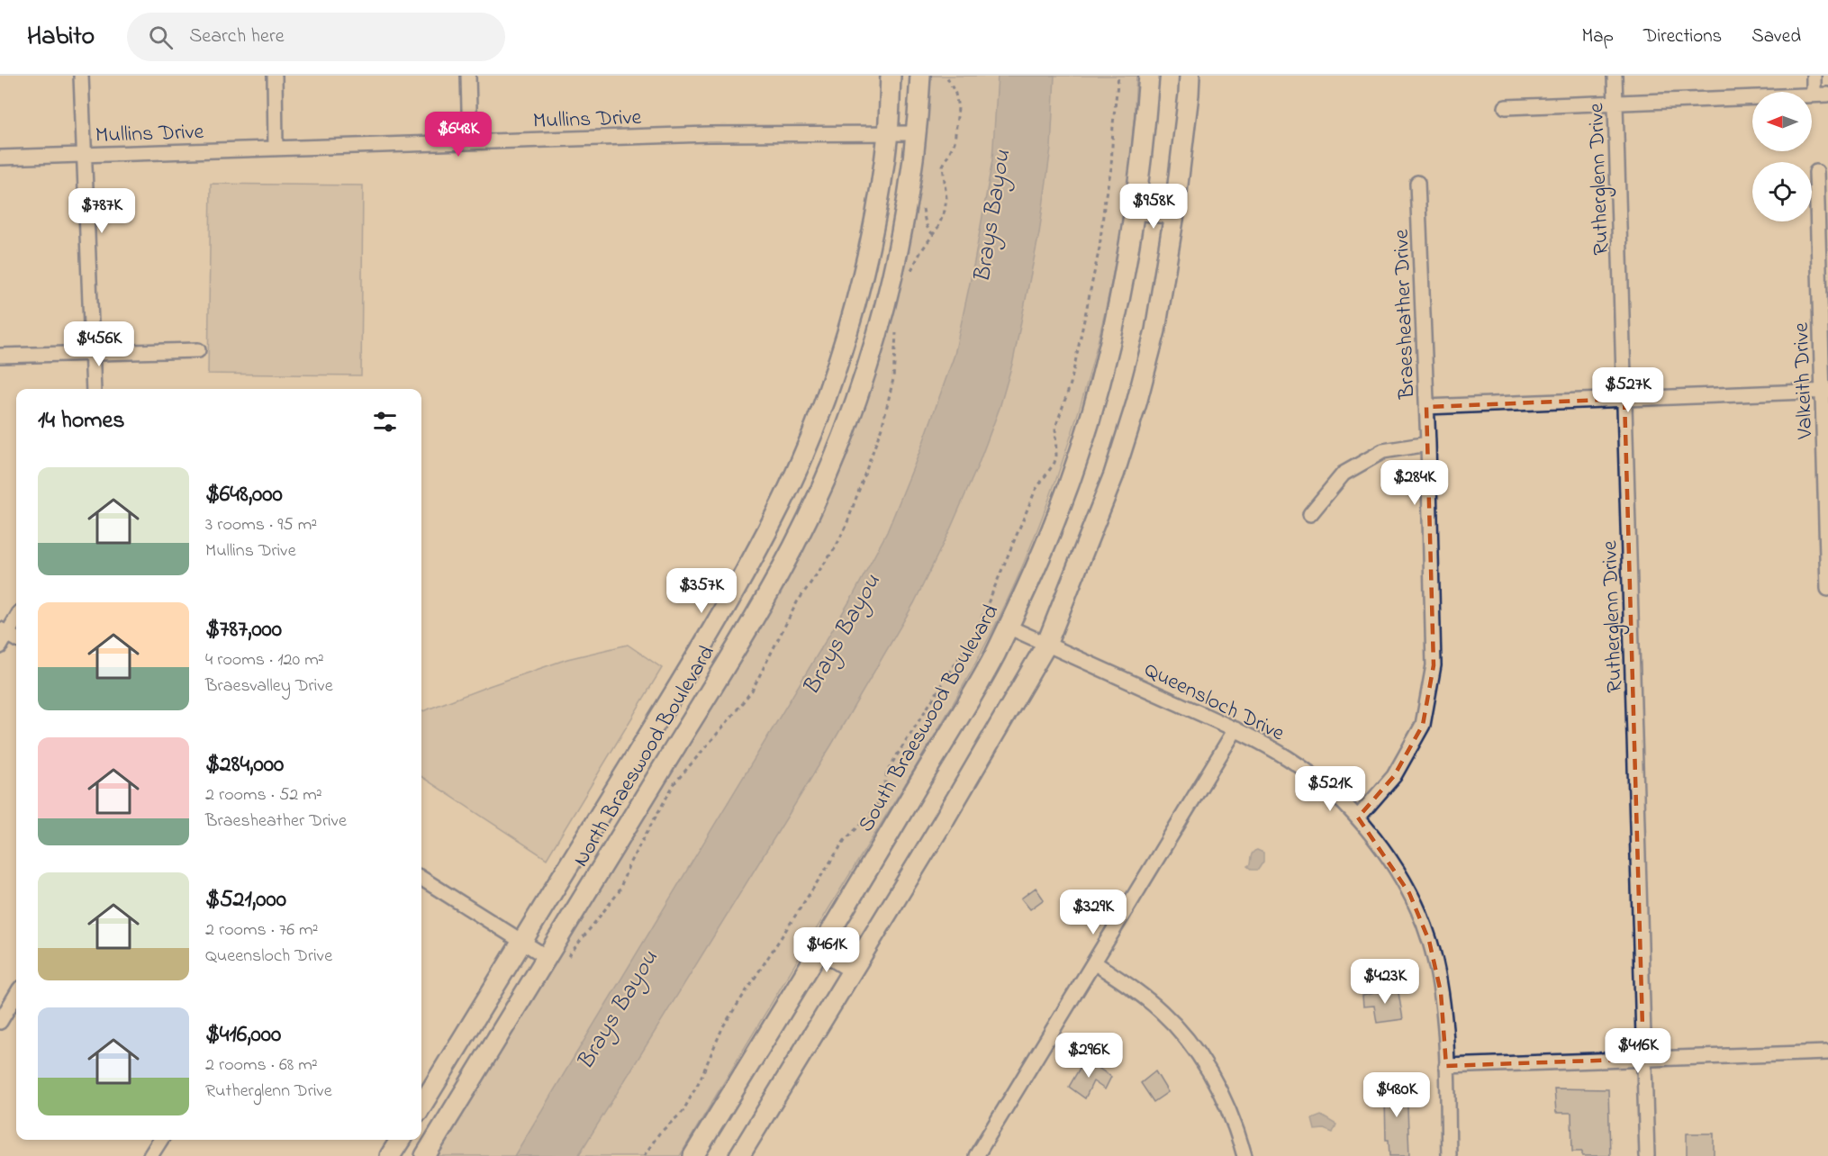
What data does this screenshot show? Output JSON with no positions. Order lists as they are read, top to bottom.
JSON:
{
  "streets": {
    "main road": ["South Braeswood Boulevard", "North Braeswood Boulevard"],
    "street": [
      "Mullins Drive",
      "Rutherglenn Drive",
      "Braesheather Drive",
      "Valkeith Drive",
      "Queensloch Drive"
    ]
  },
  "crossings": [
    ["Mullins Drive", "North Braeswood Boulevard"],
    ["Braesheather Drive", "Queensloch Drive"],
    ["Queensloch Drive", "South Braeswood Boulevard"]
  ],
  "water": ["Brays Bayou"],
  "north": "left",
  "page": {
    "header": "Habito",
    "search": "Search here",
    "nav": ["Map", "Directions", "Saved"],
    "price": [
      "$648K",
      "$958K",
      "$787K",
      "$456K",
      "$527K",
      "$284K",
      "$357K",
      "$521K",
      "$329K",
      "$461K",
      "$423K",
      "$416K",
      "$296K",
      "$480K"
    ],
    "heading": "14 homes",
    "list": [
      {
        "name": "$648,000",
        "note": "3 rooms · 95 m² · Mullins Drive"
      },
      {
        "name": "$787,000",
        "note": "4 rooms · 120 m² · Braesvalley Drive"
      },
      {
        "name": "$284,000",
        "note": "2 rooms · 52 m² · Braesheather Drive"
      },
      {
        "name": "$521,000",
        "note": "2 rooms · 76 m² · Queensloch Drive"
      },
      {
        "name": "$416,000",
        "note": "2 rooms · 68 m² · Rutherglenn Drive"
      }
    ]
  }
}
